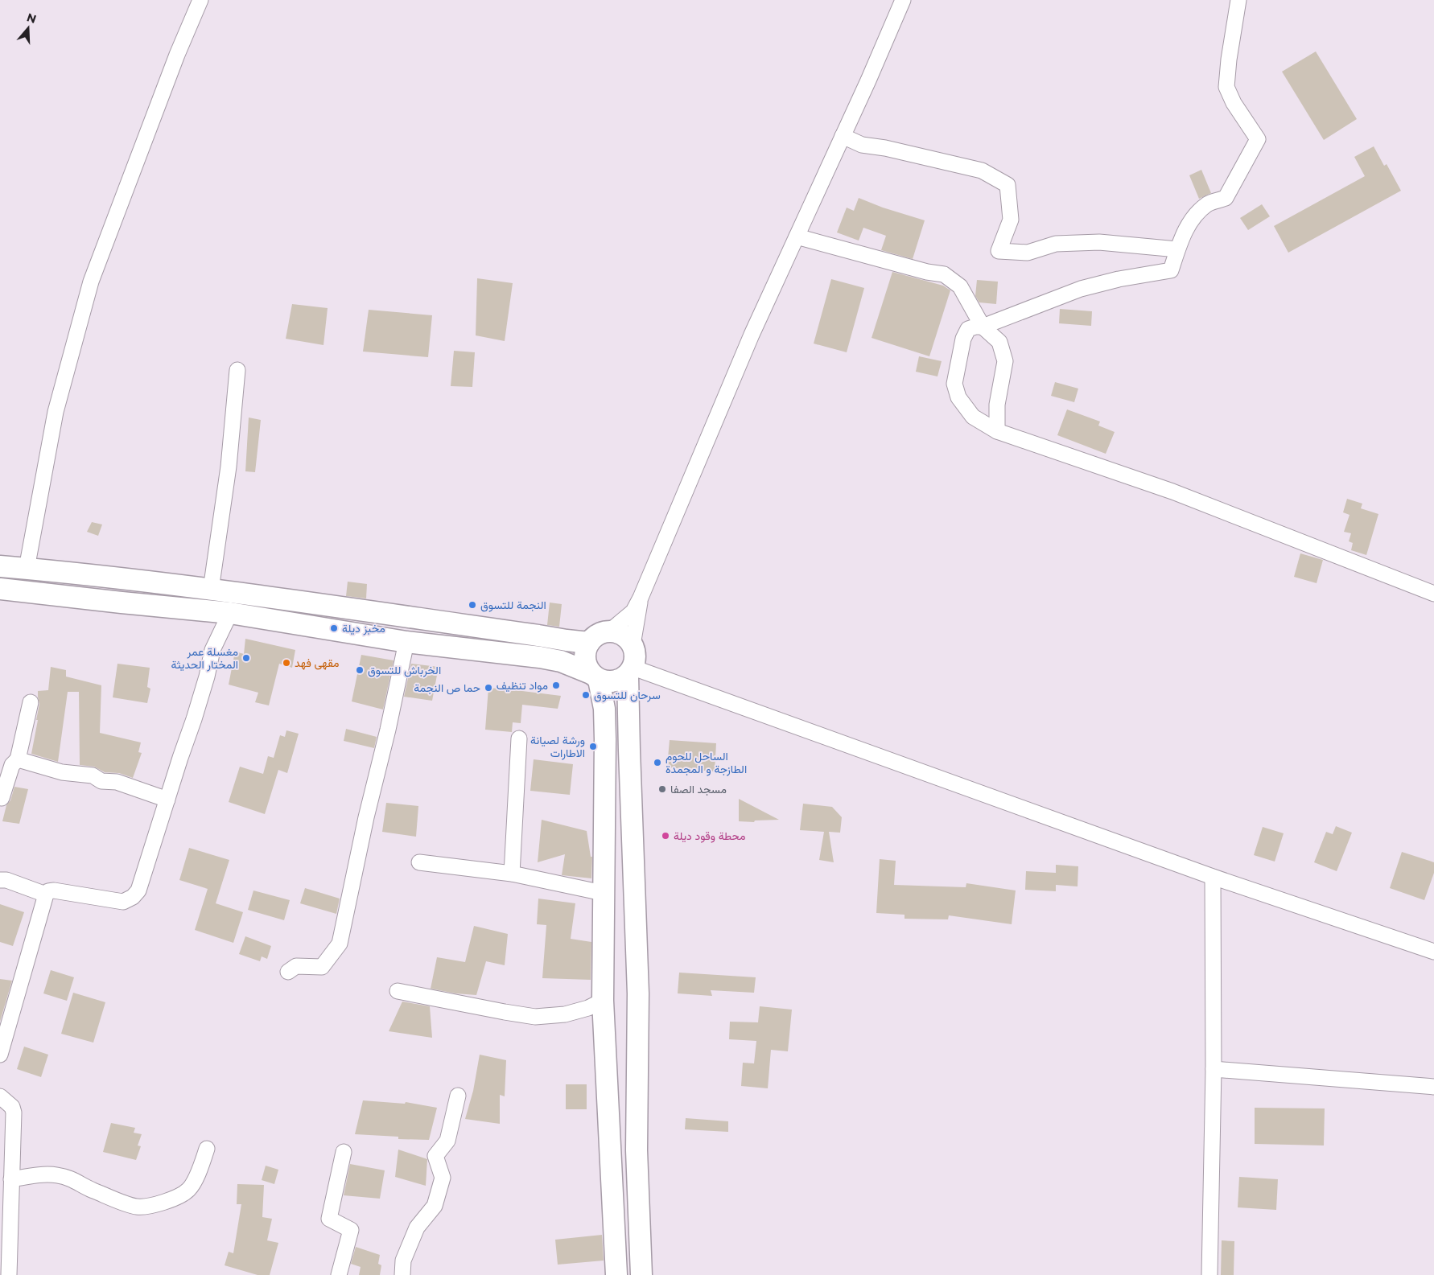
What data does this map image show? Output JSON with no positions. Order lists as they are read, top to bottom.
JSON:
{
  "places": [
    "النجمة للتسوق",
    "مخبز ديلة",
    "مغسلة عمر المختار الحديثة",
    "مقهى فهد",
    "الخرباش للتسوق",
    "مواد تنظيف",
    "حما ص النجمة",
    "سرحان للتسوق",
    "ورشة لصيانة الاطارات",
    "الساحل للحوم الطازجة و المجمدة",
    "مسجد الصفا",
    "محطة وقود ديلة"
  ],
  "north": "top"
}
